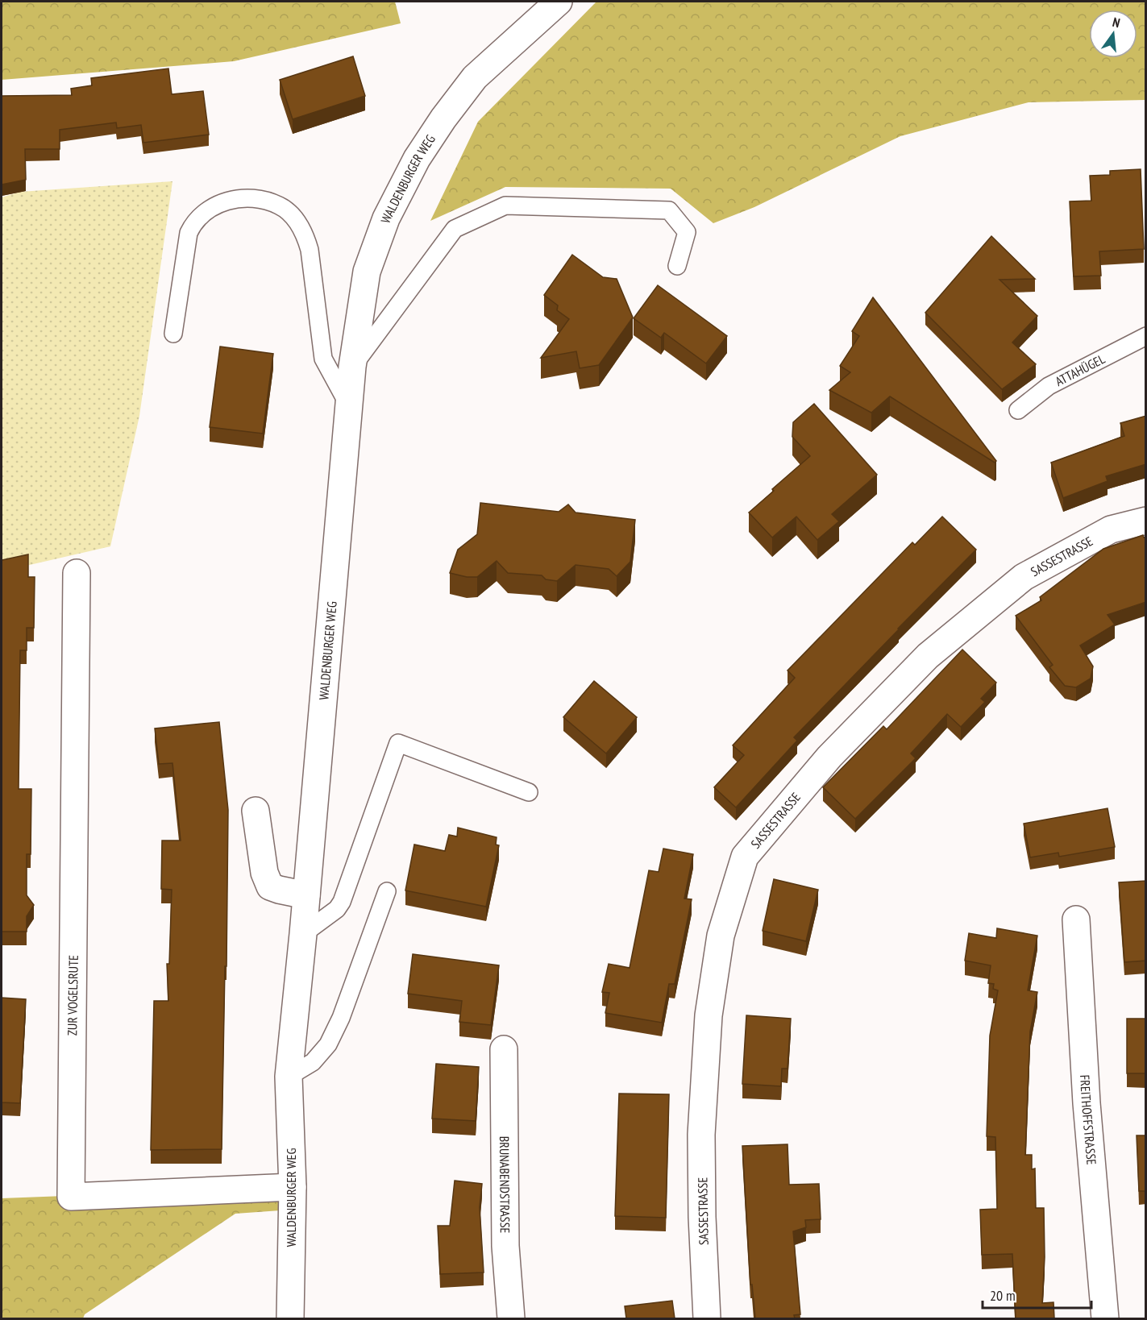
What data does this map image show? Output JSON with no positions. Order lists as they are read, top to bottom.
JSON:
{
  "streets": {
    "street": [
      "WALDENBURGER WEG",
      "SASSESTRASSE",
      "ZUR VOGELSRUTE",
      "FREITHOFFSTRASSE",
      "BRUNABENDSTRASSE"
    ],
    "lane": ["ATTAHÜGEL"]
  },
  "crossings": [
    ["WALDENBURGER WEG", "ZUR VOGELSRUTE"]
  ],
  "scale_bar": "20 m",
  "north": "top"
}
